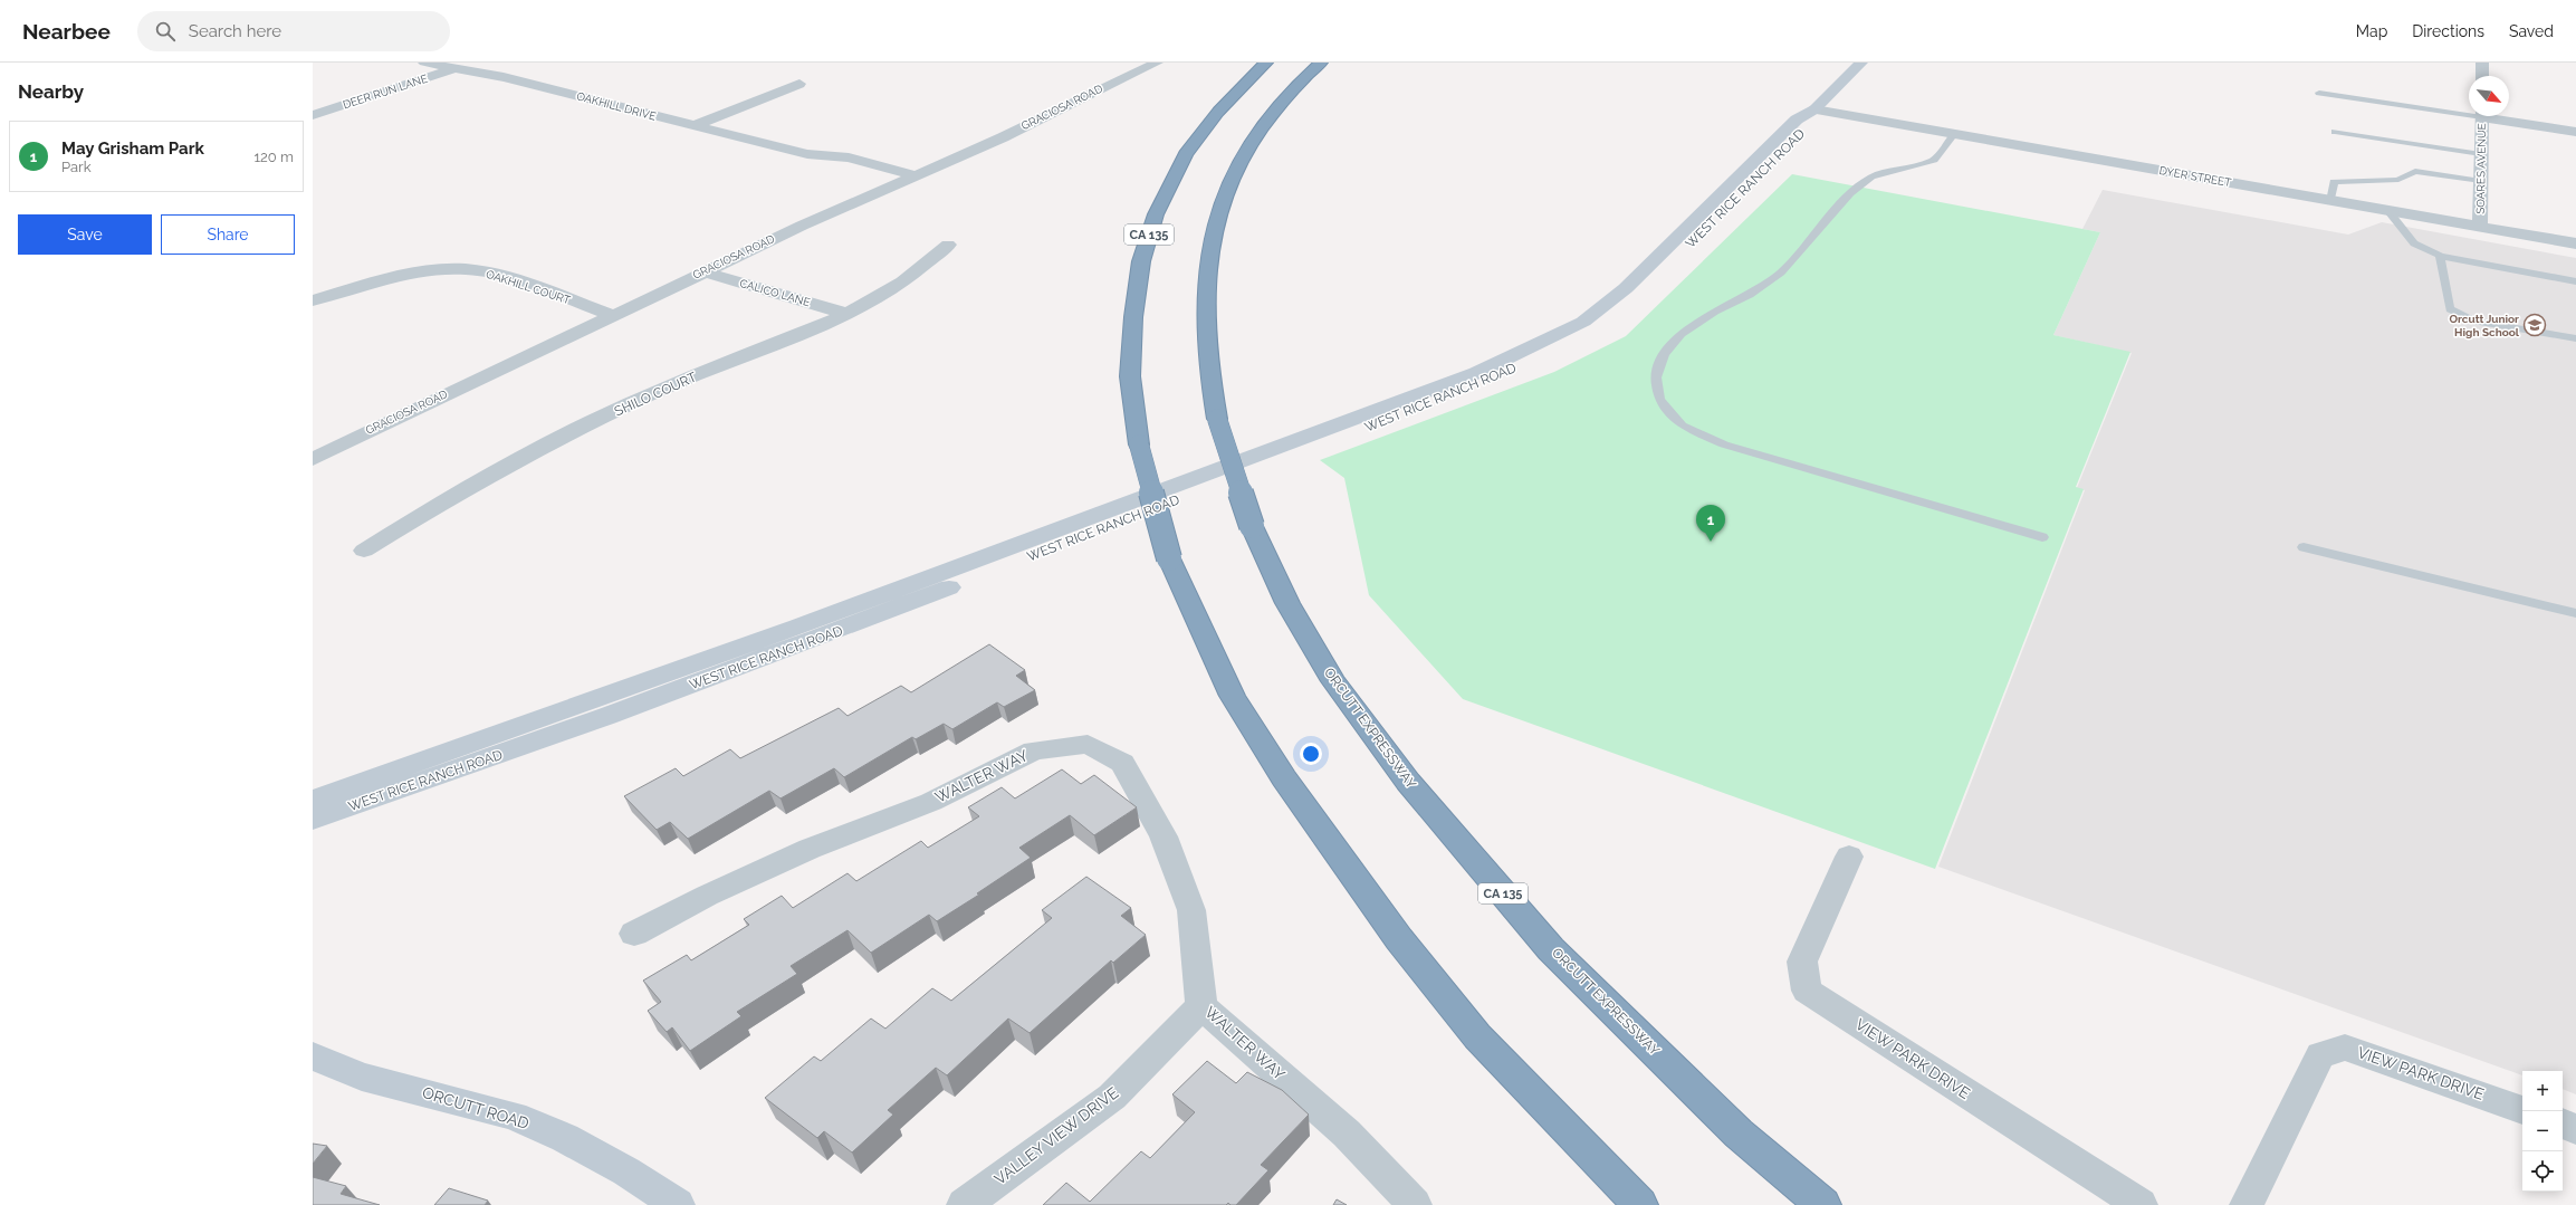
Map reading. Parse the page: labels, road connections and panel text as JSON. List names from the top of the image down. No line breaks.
{"streets":{"highway":["CA 135","ORCUTT EXPRESSWAY"],"main road":["WEST RICE RANCH ROAD","ORCUTT ROAD"],"street":["DEER RUN LANE","OAKHILL DRIVE","GRACIOSA ROAD","SOARES AVENUE","DYER STREET","OAKHILL COURT","CALICO LANE","SHILO COURT","WALTER WAY","VIEW PARK DRIVE","VALLEY VIEW DRIVE"]},"crossings":[["DEER RUN LANE","OAKHILL DRIVE"],["OAKHILL DRIVE","GRACIOSA ROAD"],["GRACIOSA ROAD","OAKHILL COURT"],["GRACIOSA ROAD","CALICO LANE"],["SOARES AVENUE","DYER STREET"],["DYER STREET","WEST RICE RANCH ROAD"],["CALICO LANE","SHILO COURT"],["WALTER WAY","VALLEY VIEW DRIVE"]],"places":{"school or university":["Orcutt Junior High School"]},"north":"bottom right","page":{"header":"Nearbee","search":"Search here","nav":["Map","Directions","Saved"],"heading":"Nearby","list":[{"mark":"1","name":"May Grisham Park","note":"Park","value":"120 m"}],"buttons":["Save","Share"],"pins":"1","map_buttons":["+","−"]}}
